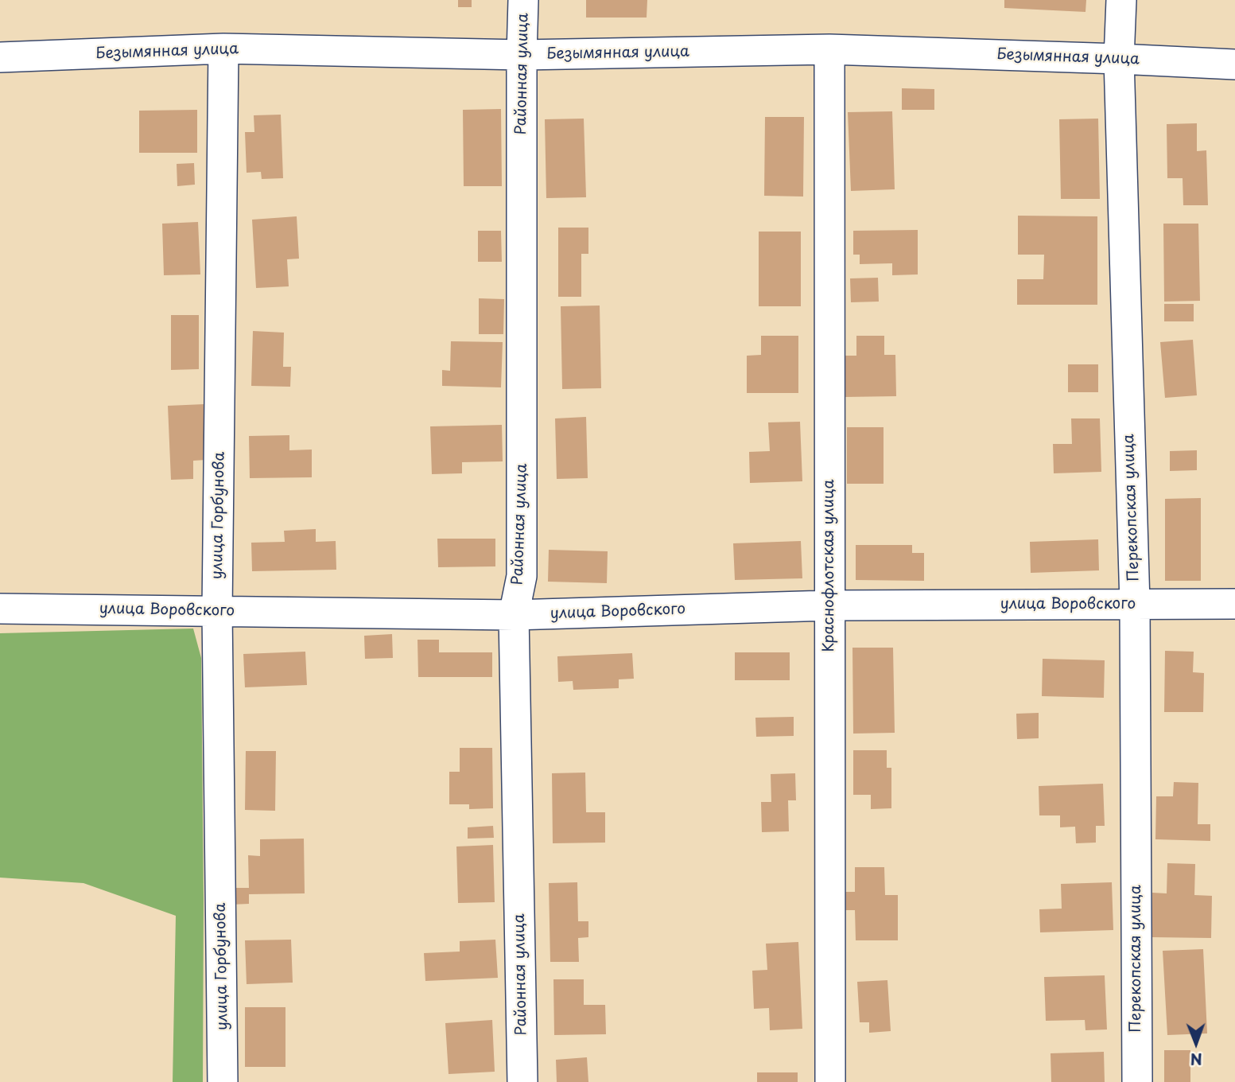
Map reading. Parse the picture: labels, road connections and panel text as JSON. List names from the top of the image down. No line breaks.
{"streets":{"street":["Безымянная улица","Районная улица","Перекопская улица","улица Горбунова","Краснофлотская улица","улица Воровского"]},"crossings":[["Безымянная улица","Районная улица"],["Безымянная улица","Перекопская улица"],["Безымянная улица","улица Горбунова"],["Безымянная улица","Краснофлотская улица"],["Районная улица","улица Воровского"],["Перекопская улица","улица Воровского"],["улица Горбунова","улица Воровского"],["Краснофлотская улица","улица Воровского"]],"north":"bottom"}
